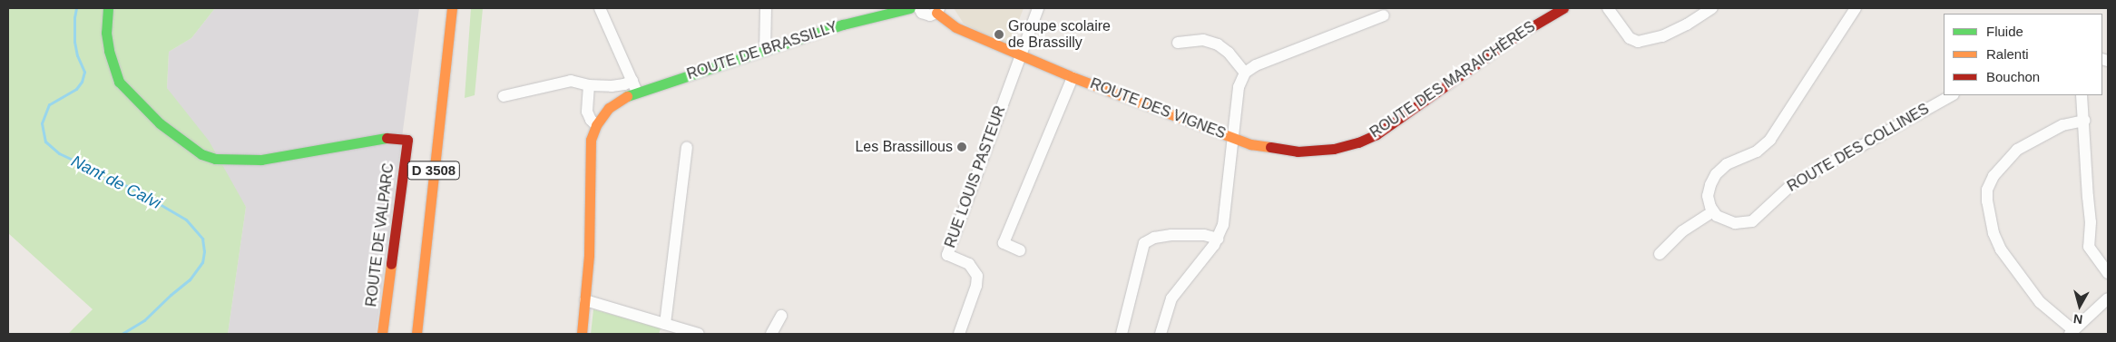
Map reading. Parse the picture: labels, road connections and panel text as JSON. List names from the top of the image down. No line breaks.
{"streets":{"main road":["ROUTE DE BRASSILLY","ROUTE DES MARAICHÈRES","ROUTE DES VIGNES","D 3508","ROUTE DE VALPARC"],"street":["ROUTE DES COLLINES","RUE LOUIS PASTEUR"]},"crossings":[["ROUTE DES MARAICHÈRES","ROUTE DES VIGNES"],["ROUTE DES VIGNES","RUE LOUIS PASTEUR"]],"water":["Nant de Calvi"],"places":["Groupe scolaire de Brassilly","Les Brassillous"],"legend":["Fluide","Ralenti","Bouchon"],"north":"bottom"}
